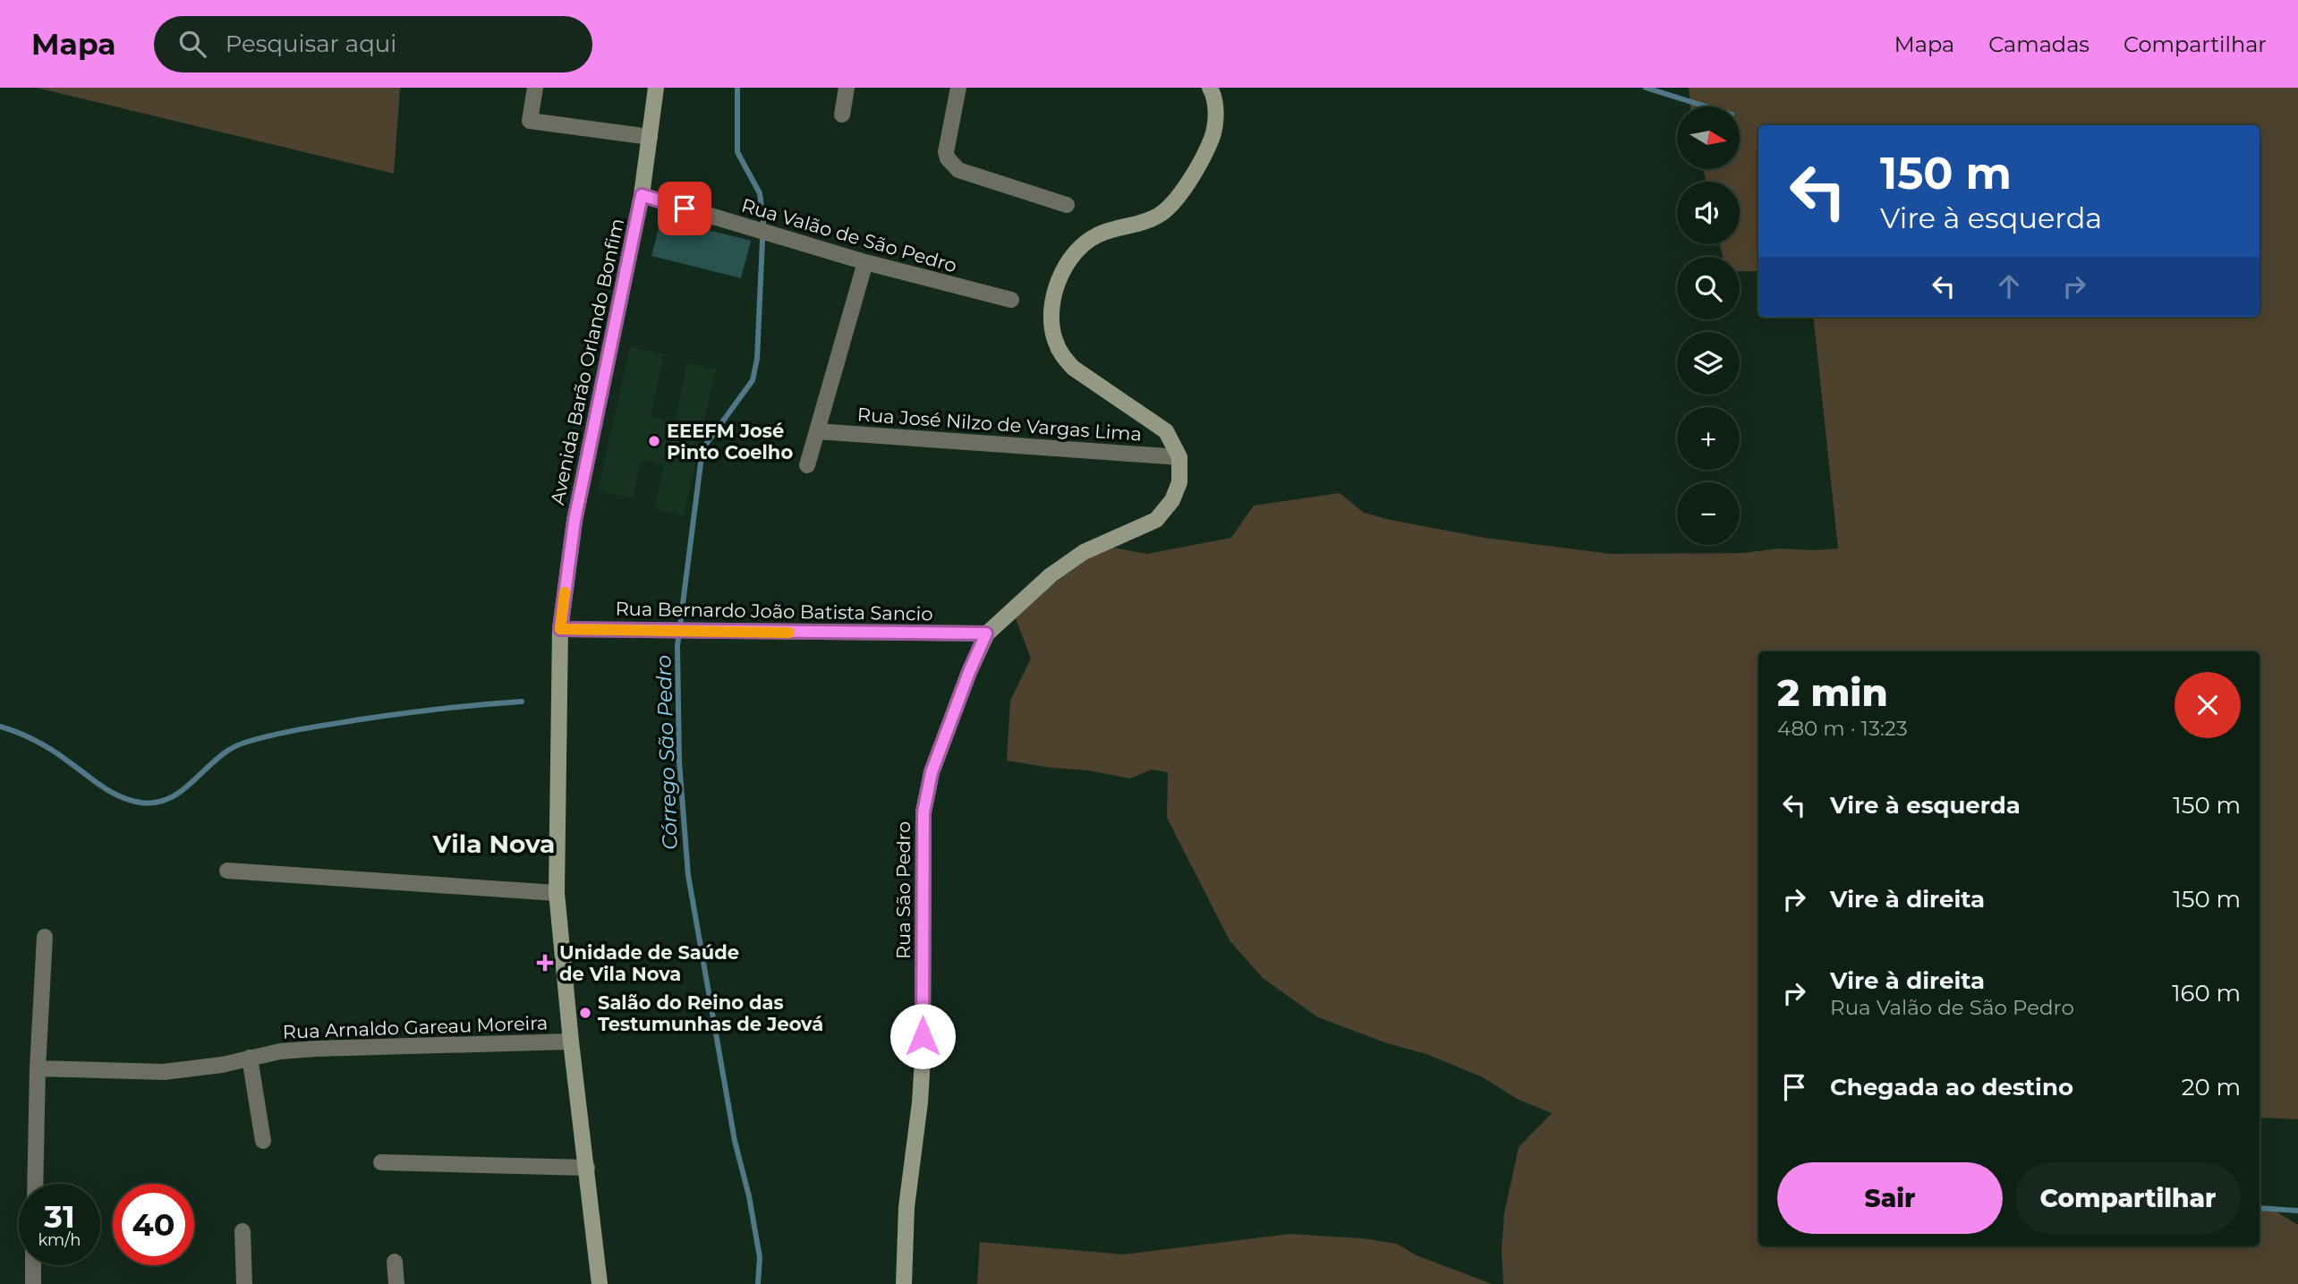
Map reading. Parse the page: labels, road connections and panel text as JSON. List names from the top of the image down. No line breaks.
{"streets":{"street":["Rua Valão de São Pedro","Avenida Barão Orlando Bonfim","Rua José Nilzo de Vargas Lima","Rua Bernardo João Batista Sancio","Rua São Pedro","Rua Arnaldo Gareau Moreira"]},"crossings":[["Rua Valão de São Pedro","Avenida Barão Orlando Bonfim"],["Avenida Barão Orlando Bonfim","Rua Bernardo João Batista Sancio"],["Avenida Barão Orlando Bonfim","Rua Arnaldo Gareau Moreira"],["Rua José Nilzo de Vargas Lima","Rua São Pedro"],["Rua Bernardo João Batista Sancio","Rua São Pedro"]],"districts":["Vila Nova"],"water":["Córrego São Pedro"],"places":{"other":["EEEFM José Pinto Coelho","Salão do Reino das Testumunhas de Jeová"],"health":["Unidade de Saúde de Vila Nova"]},"north":"right","page":{"header":"Mapa","search":"Pesquisar aqui","nav":["Mapa","Camadas","Compartilhar"],"map_buttons":["+","−"],"turn":["150 m","Vire à esquerda"],"heading":["2 min","480 m · 13:23"],"list":[{"name":"Vire à esquerda","value":"150 m"},{"name":"Vire à direita","value":"150 m"},{"name":"Vire à direita","note":"Rua Valão de São Pedro","value":"160 m"},{"name":"Chegada ao destino","value":"20 m"}],"buttons":["Sair","Compartilhar"],"speed":"31 km/h","limit":"40"}}
